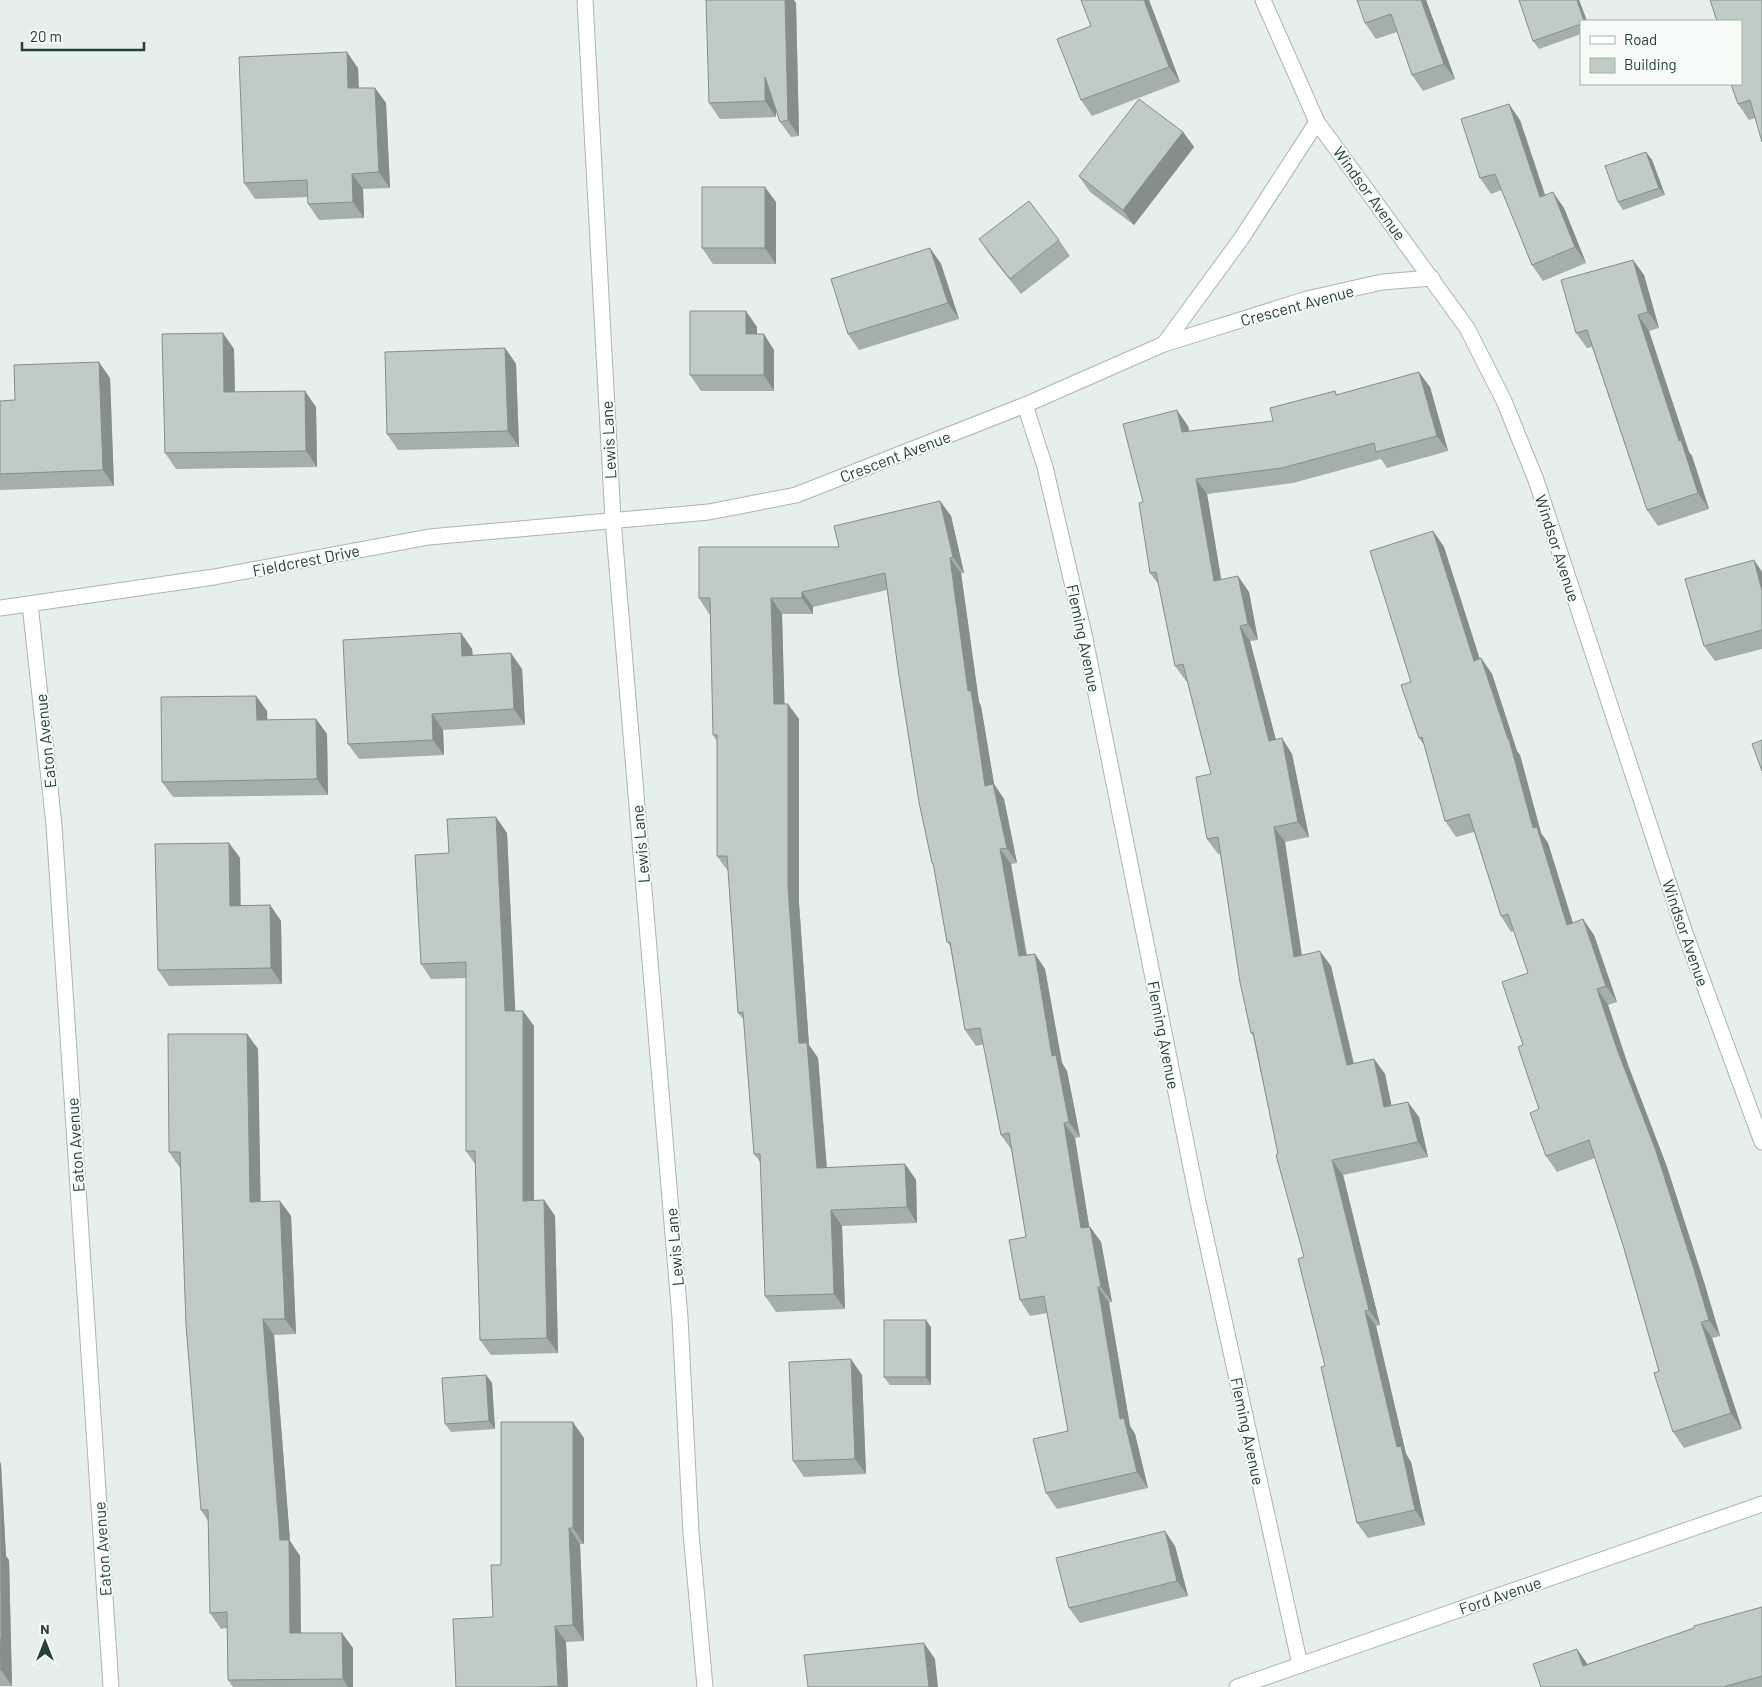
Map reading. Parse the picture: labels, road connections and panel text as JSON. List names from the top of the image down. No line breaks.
{"streets":{"street":["Windsor Avenue","Crescent Avenue","Lewis Lane","Fieldcrest Drive","Fleming Avenue","Eaton Avenue","Ford Avenue"]},"crossings":[["Windsor Avenue","Crescent Avenue"],["Crescent Avenue","Lewis Lane"],["Crescent Avenue","Fieldcrest Drive"],["Crescent Avenue","Fleming Avenue"],["Lewis Lane","Fieldcrest Drive"],["Fieldcrest Drive","Eaton Avenue"],["Fleming Avenue","Ford Avenue"]],"legend":["Road","Building"],"scale_bar":"20 m","north":"top"}
